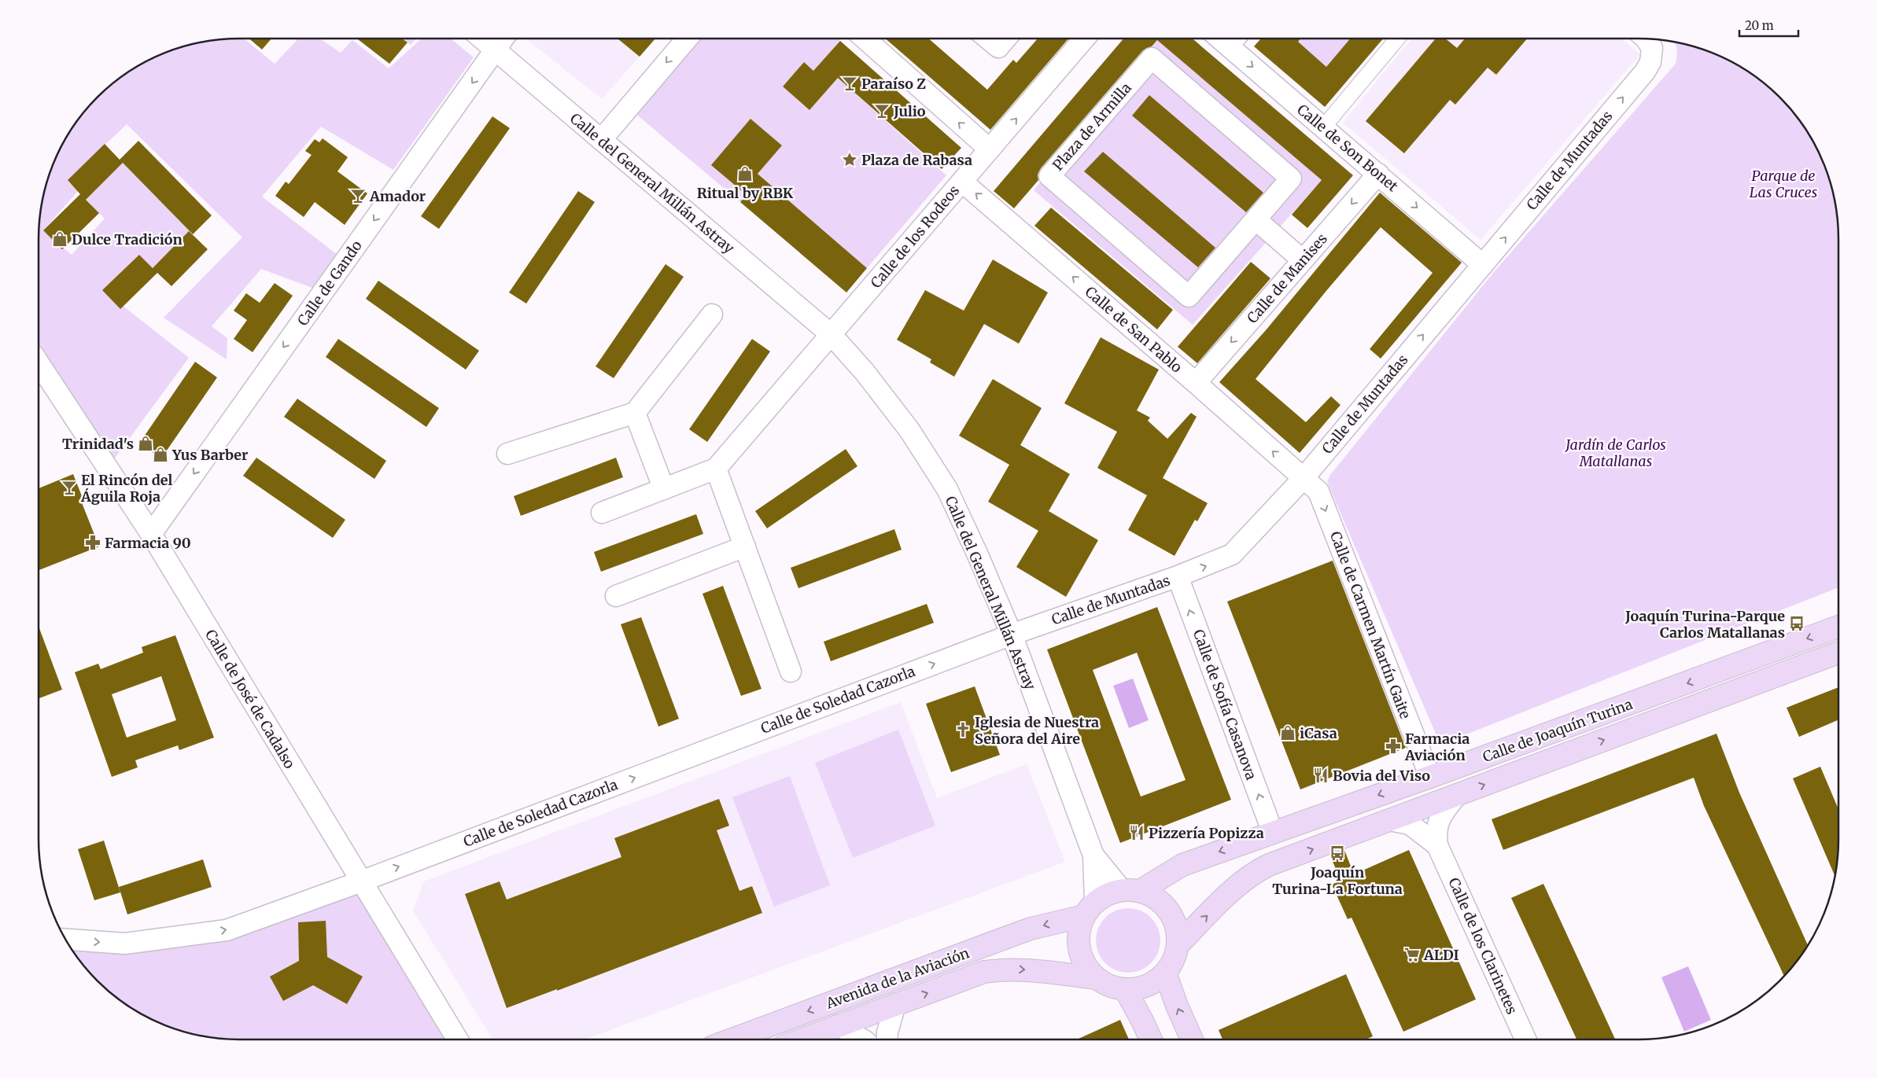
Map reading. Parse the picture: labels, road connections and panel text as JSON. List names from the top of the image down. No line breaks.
{"streets":{"main road":["Calle de Joaquín Turina","Avenida de la Aviación"],"street":["Plaza de Armilla","Calle de Son Bonet","Calle de Muntadas","Calle del General Millán Astray","Calle de los Rodeos","Calle de Manises","Calle de Gando","Calle de San Pablo","Calle de Carmen Martín Gaite","Calle de José de Cadalso","Calle de Soledad Cazorla","Calle de Sofía Casanova","Calle de los Clarinetes"]},"crossings":[["Calle de Son Bonet","Calle de Muntadas"],["Calle de Son Bonet","Calle de Manises"],["Calle de Muntadas","Calle del General Millán Astray"],["Calle de Muntadas","Calle de San Pablo"],["Calle de Muntadas","Calle de Carmen Martín Gaite"],["Calle de Muntadas","Calle de Soledad Cazorla"],["Calle de Muntadas","Calle de Sofía Casanova"],["Calle del General Millán Astray","Calle de los Rodeos"],["Calle del General Millán Astray","Calle de Gando"],["Calle del General Millán Astray","Calle de Soledad Cazorla"],["Calle del General Millán Astray","Calle de Joaquín Turina"],["Calle del General Millán Astray","Avenida de la Aviación"],["Calle de los Rodeos","Calle de San Pablo"],["Calle de Manises","Calle de San Pablo"],["Calle de Gando","Calle de José de Cadalso"],["Calle de San Pablo","Calle de Carmen Martín Gaite"],["Calle de Carmen Martín Gaite","Calle de Joaquín Turina"],["Calle de José de Cadalso","Calle de Soledad Cazorla"],["Calle de Sofía Casanova","Calle de Joaquín Turina"],["Calle de Joaquín Turina","Calle de los Clarinetes"],["Calle de Joaquín Turina","Avenida de la Aviación"]],"one_way":["Calle de Son Bonet","Calle de Muntadas","Calle de los Rodeos","Calle de Manises","Calle de Gando","Calle de San Pablo","Calle de Carmen Martín Gaite","Calle de Soledad Cazorla","Calle de Sofía Casanova"],"parks":["Parque de Las Cruces","Jardín de Carlos Matallanas"],"places":{"bar":["Paraíso Z","Julio","Amador","El Rincón del Águila Roja"],"place":["Plaza de Rabasa"],"shop":["Ritual by RBK","Dulce Tradición","Trinidad's","Yus Barber","iCasa"],"pharmacy":["Farmacia 90","Farmacia Aviación"],"bus stop":["Joaquín Turina-Parque Carlos Matallanas","Joaquín Turina-La Fortuna"],"church":["Iglesia de Nuestra Señora del Aire"],"restaurant":["Bovia del Viso","Pizzería Popizza"],"supermarket":["ALDI"]},"scale_bar":"20 m"}
